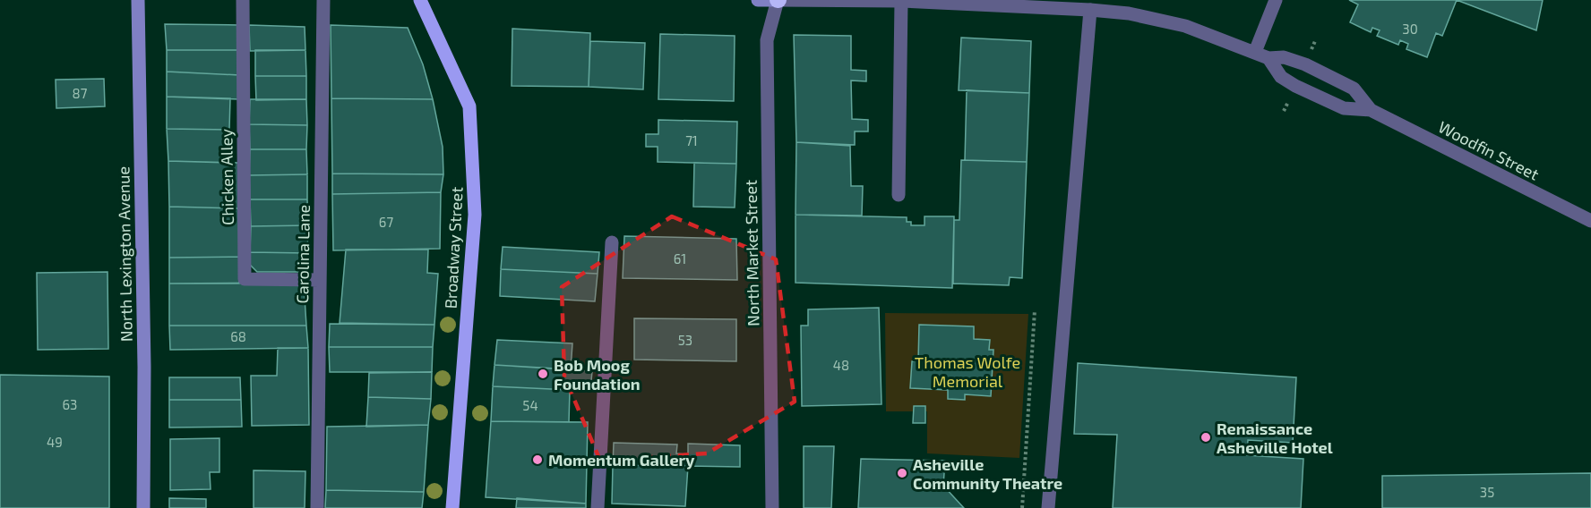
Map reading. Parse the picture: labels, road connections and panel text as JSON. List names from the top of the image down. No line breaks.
{"streets":{"main road":["Woodfin Street","Broadway Street","North Lexington Avenue"],"street":["Chicken Alley","North Market Street","Carolina Lane"]},"crossings":[["Woodfin Street","North Market Street"],["Chicken Alley","Carolina Lane"]],"parks":["Thomas Wolfe Memorial"],"places":["Bob Moog Foundation","Renaissance Asheville Hotel","Momentum Gallery","Asheville Community Theatre"],"house_numbers":["30","87","71","67","61","68","53","48","63","54","49","35"]}
